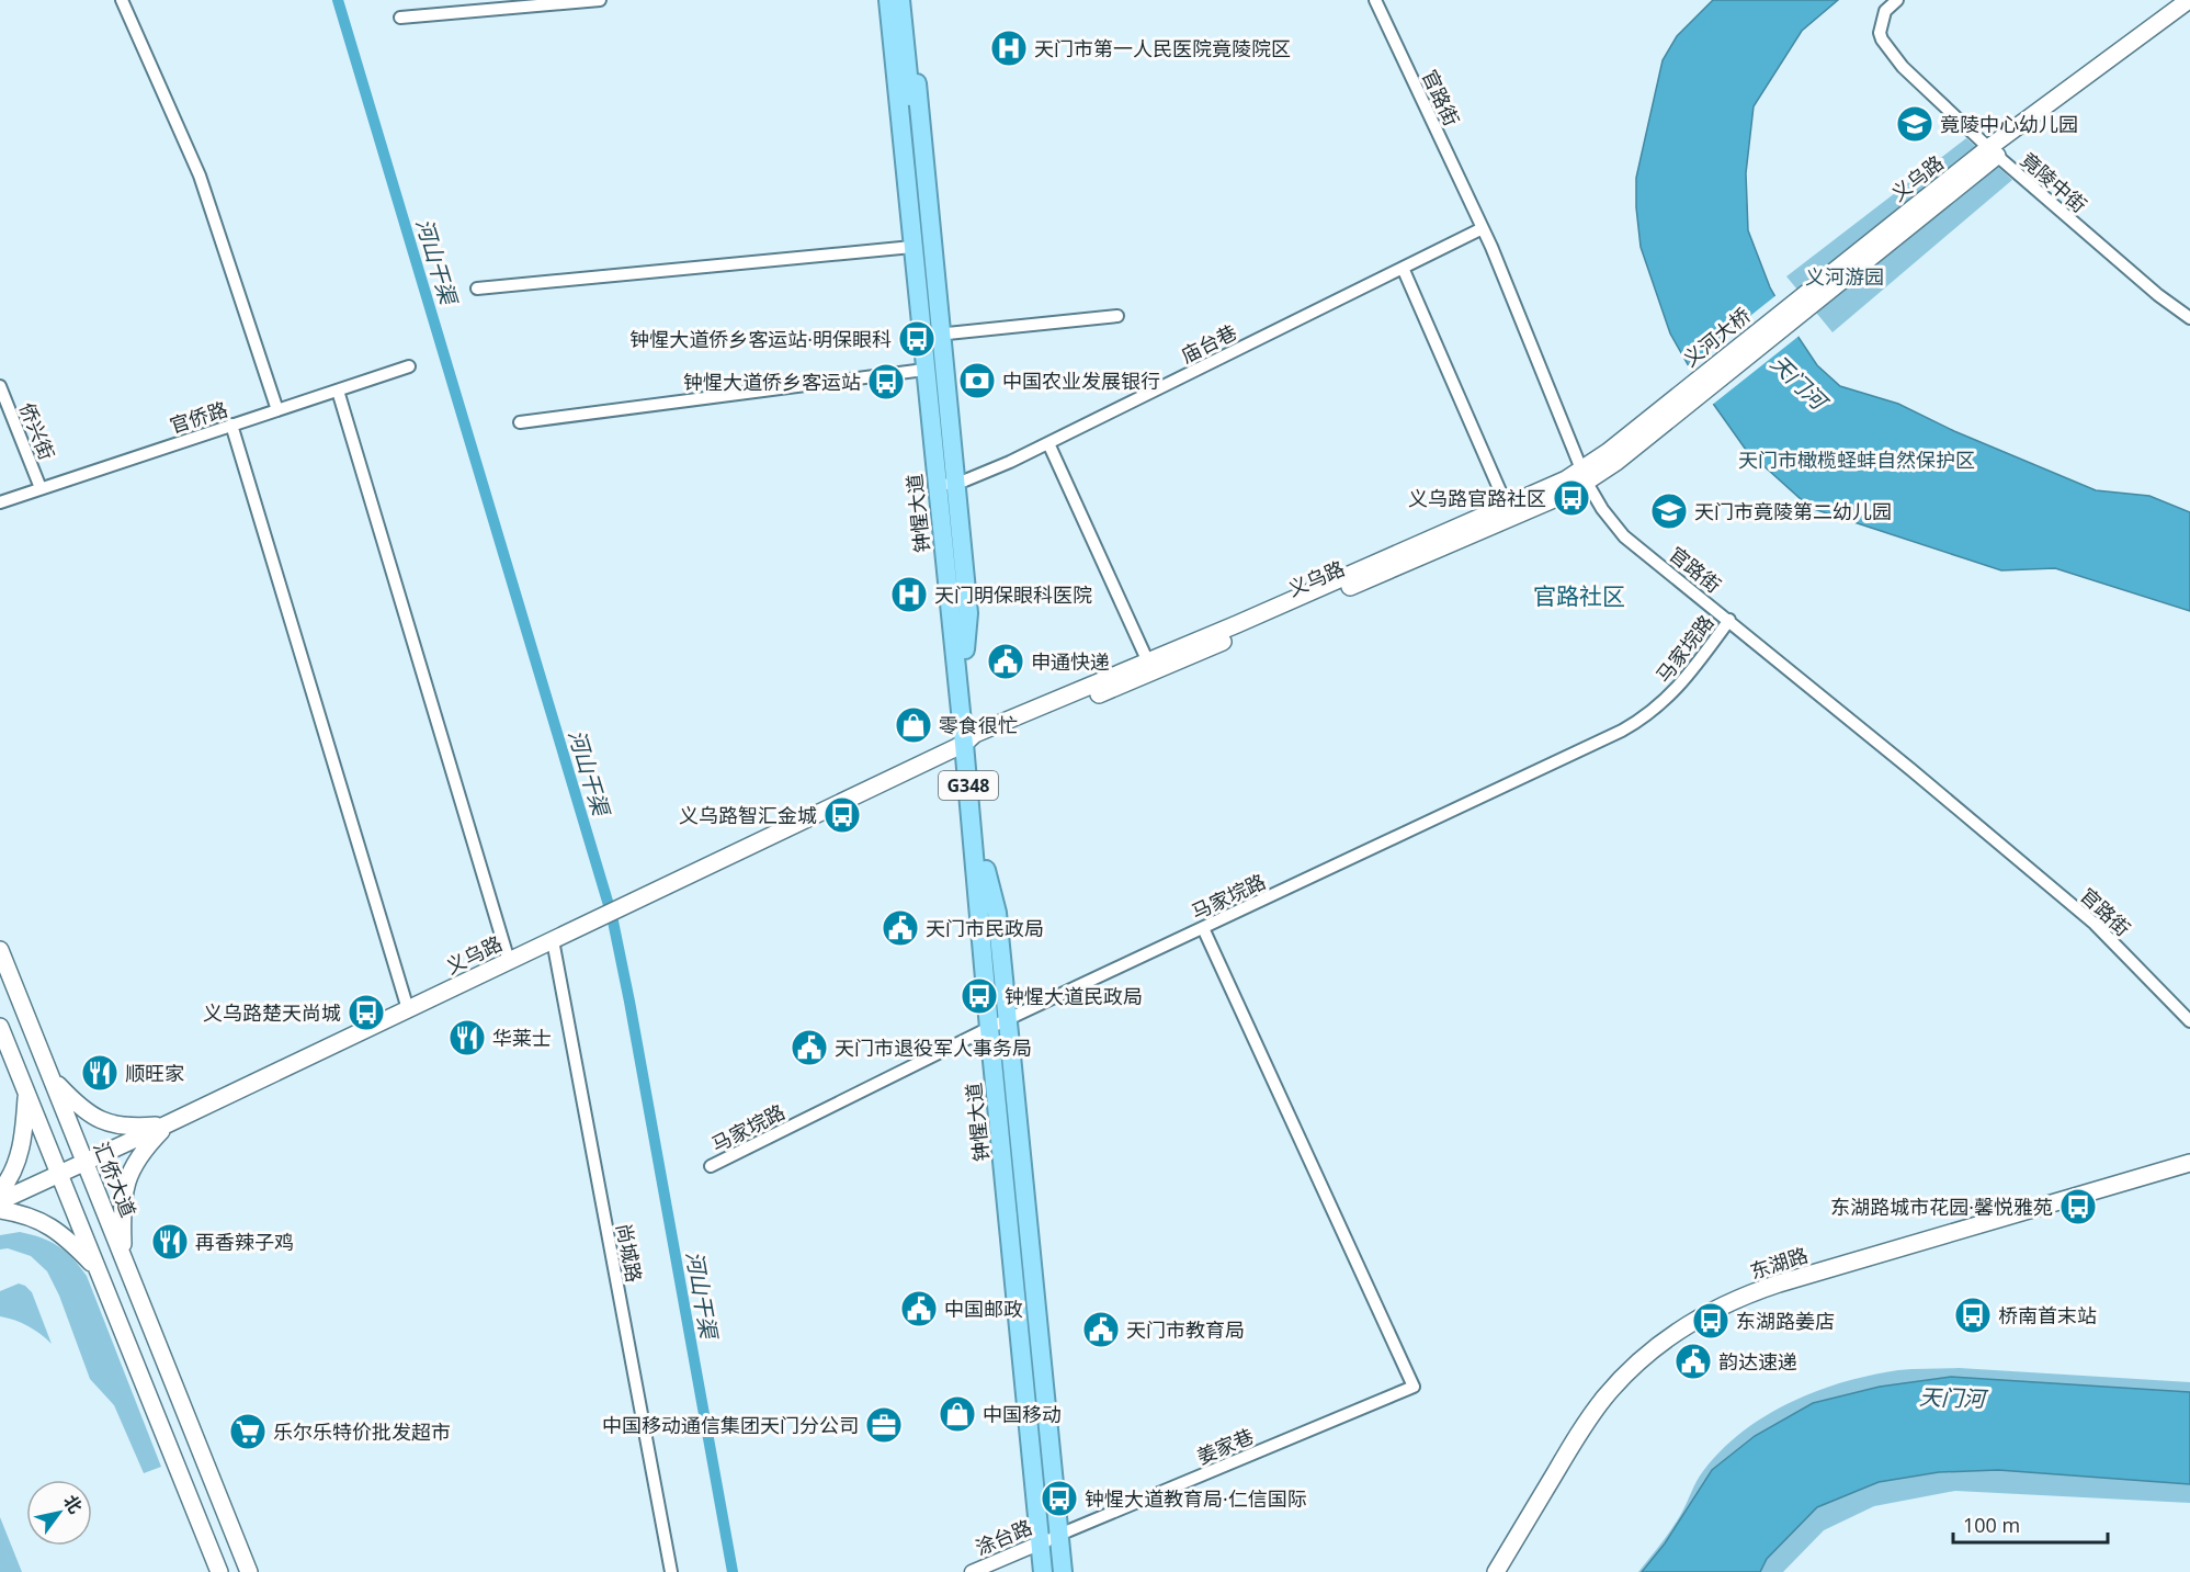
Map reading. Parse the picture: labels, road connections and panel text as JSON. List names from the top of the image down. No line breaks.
{"streets":{"highway":["钟惺大道","G348"],"main road":["义乌路","义河大桥","汇侨大道","东湖路"],"street":["官路街","竟陵中街","庙台巷","官侨路","侨兴街","马家垸路","尚城路","姜家巷","涂台路"]},"crossings":[["官路街","义乌路"],["官路街","庙台巷"],["官路街","马家垸路"],["义乌路","竟陵中街"],["义乌路","义河大桥"],["义乌路","钟惺大道"],["义乌路","汇侨大道"],["义乌路","尚城路"],["庙台巷","钟惺大道"],["官侨路","侨兴街"],["钟惺大道","马家垸路"],["钟惺大道","姜家巷"],["钟惺大道","涂台路"],["马家垸路","姜家巷"],["姜家巷","涂台路"]],"districts":["官路社区"],"water":["河山干渠","天门河"],"parks":["义河游园","天门市橄榄蛏蚌自然保护区"],"places":{"hospital":["天门市第一人民医院竟陵院区","天门明保眼科医院"],"school or university":["竟陵中心幼儿园","天门市竟陵第二幼儿园"],"bus stop":["钟惺大道侨乡客运站·明保眼科","钟惺大道侨乡客运站","义乌路官路社区","义乌路智汇金城","钟惺大道民政局","义乌路楚天尚城","东湖路城市花园·馨悦雅苑","桥南首末站","东湖路姜店","钟惺大道教育局·仁信国际"],"bank":["中国农业发展银行"],"public building":["申通快递","天门市民政局","天门市退役军人事务局","中国邮政","天门市教育局","韵达速递"],"shop":["零食很忙","中国移动"],"restaurant":["华莱士","顺旺家","再香辣子鸡"],"office":["中国移动通信集团天门分公司"],"supermarket":["乐尔乐特价批发超市"]},"scale_bar":"100 m","north":"top right"}
